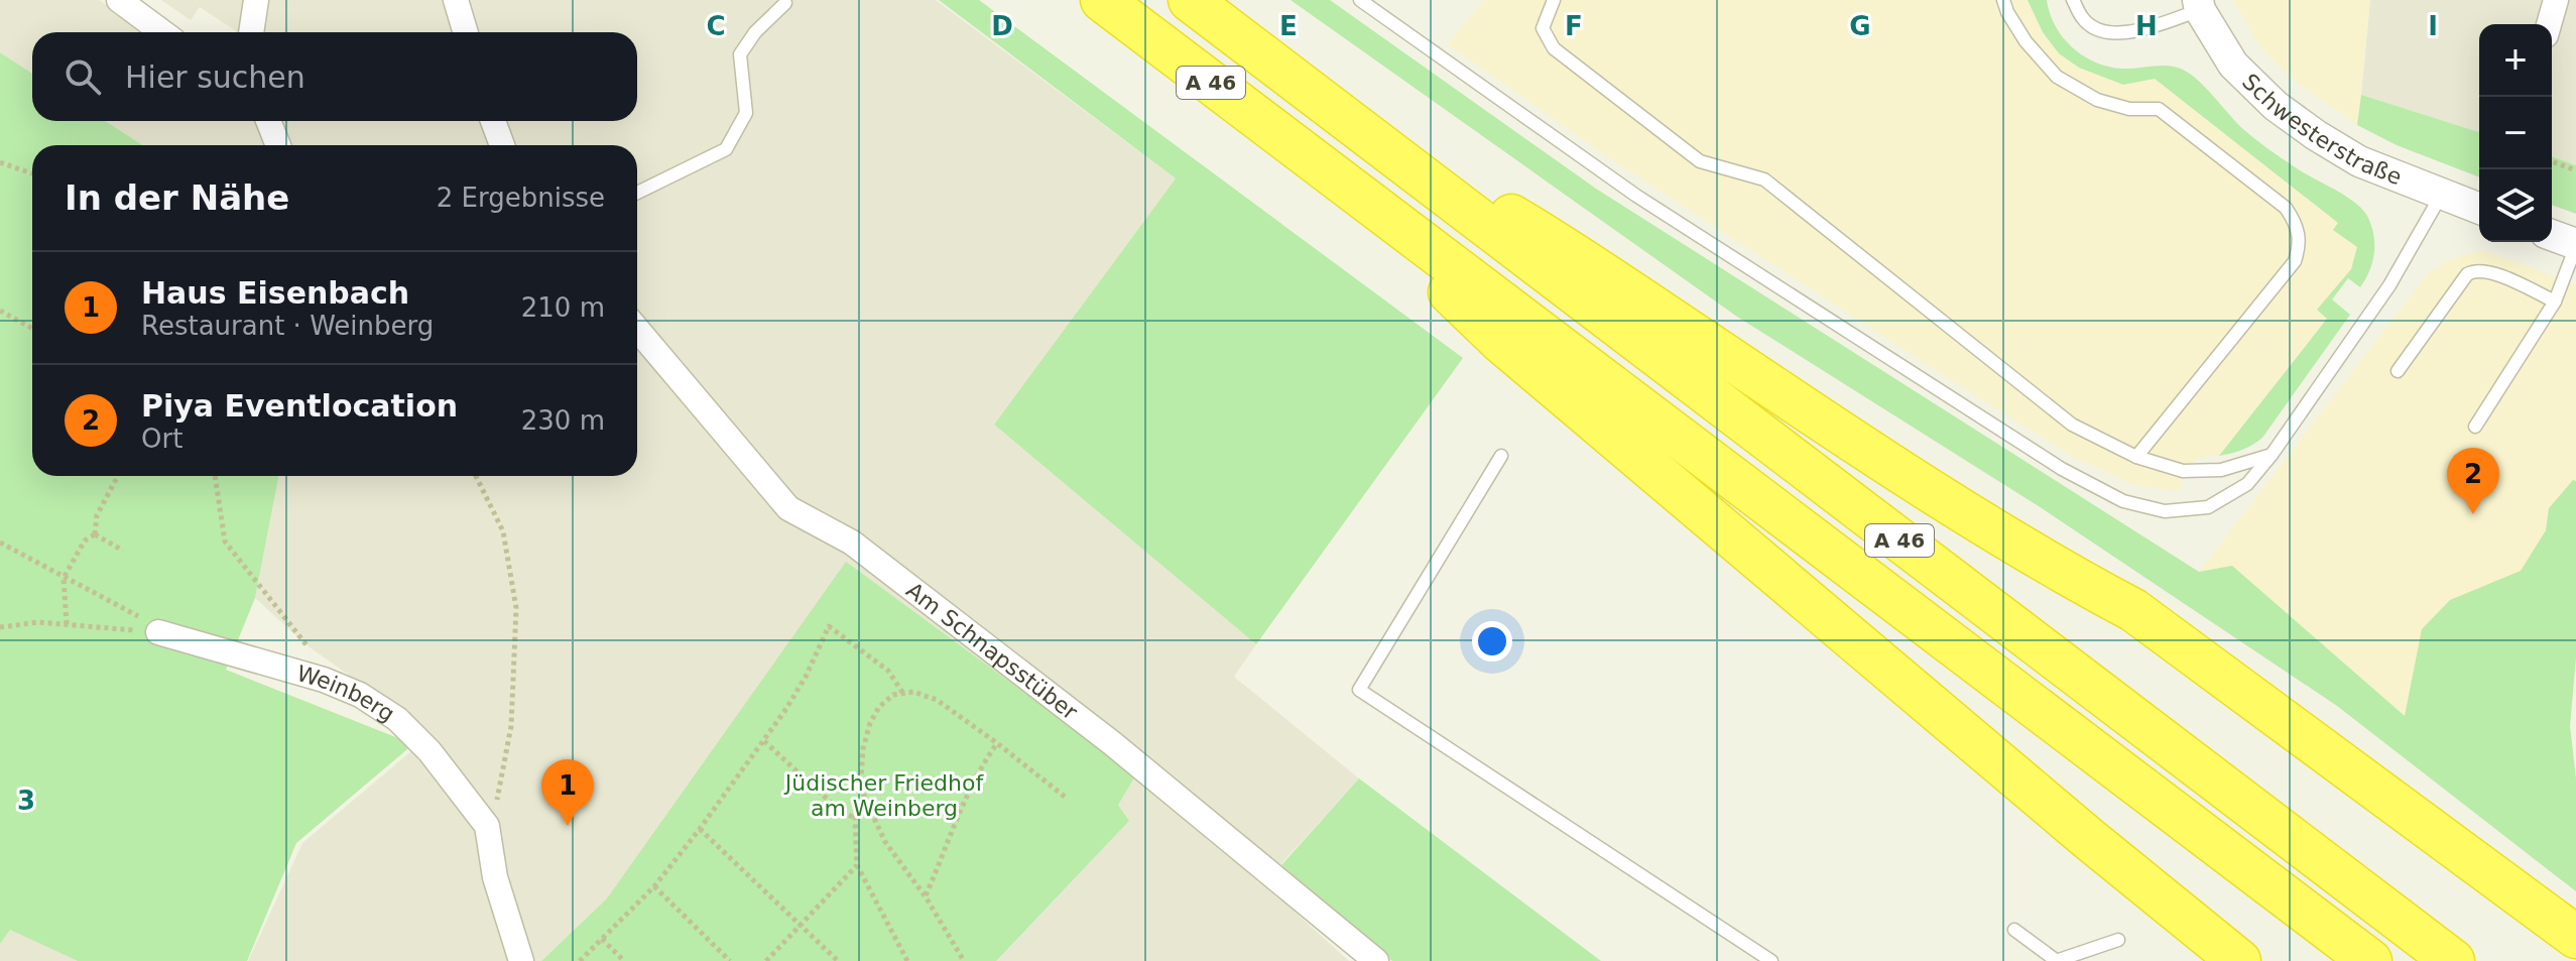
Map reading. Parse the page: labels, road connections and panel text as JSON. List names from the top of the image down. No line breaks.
{"streets":{"highway":["A 46"],"street":["Schwesterstraße","Am Schnapsstüber","Weinberg"]},"parks":["Jüdischer Friedhof am Weinberg"],"page":{"map_buttons":["+","−"],"search":"Hier suchen","heading":["In der Nähe","2 Ergebnisse"],"list":[{"mark":"1","name":"Haus Eisenbach","note":"Restaurant · Weinberg","value":"210 m"},{"mark":"2","name":"Piya Eventlocation","note":"Ort","value":"230 m"}],"pins":["2","1"]},"grid":{"columns":["C","D","E","F","G","H","I"],"rows":["3"]}}
